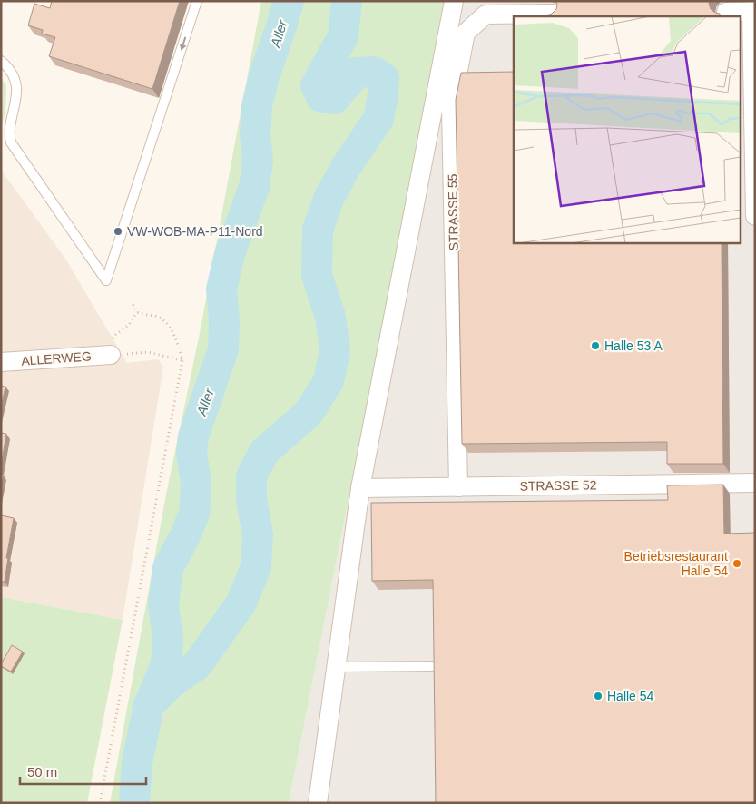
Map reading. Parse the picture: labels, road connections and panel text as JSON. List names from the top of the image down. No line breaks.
{"streets":{"street":["STRASSE 55","ALLERWEG","STRASSE 52"]},"crossings":[["STRASSE 55","STRASSE 52"]],"water":["Aller"],"places":["VW-WOB-MA-P11-Nord","Halle 53 A","Betriebsrestaurant Halle 54","Halle 54"],"scale_bar":"50 m"}
